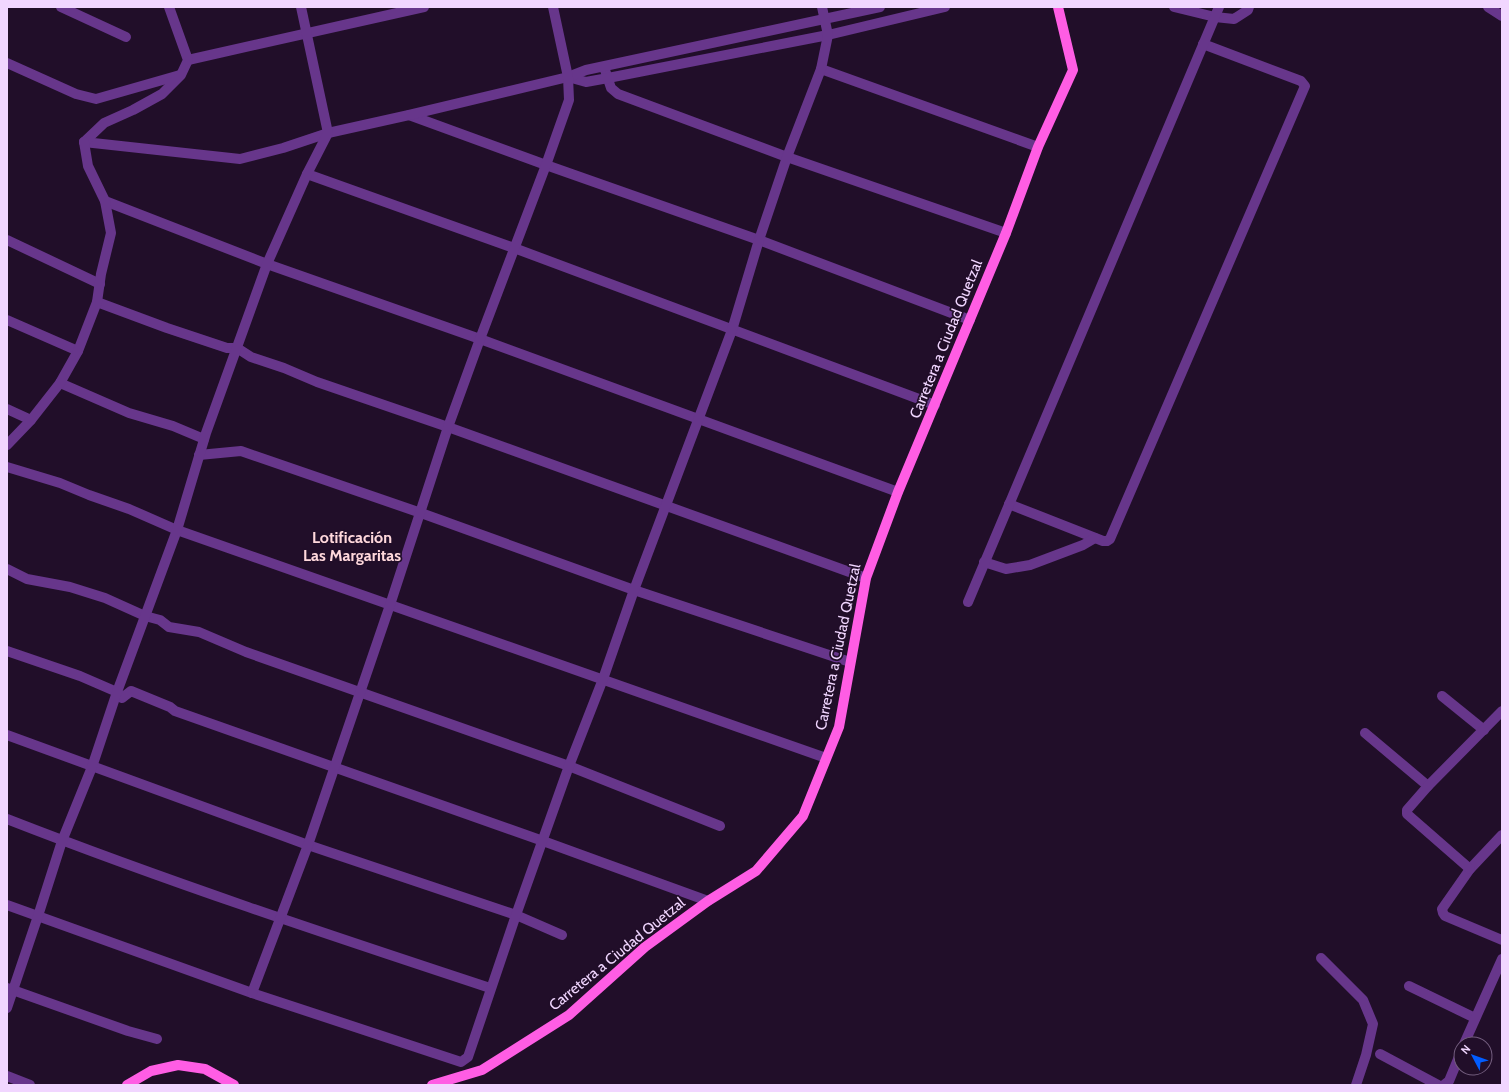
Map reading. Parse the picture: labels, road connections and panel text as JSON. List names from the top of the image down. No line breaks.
{"streets":{"main road":["Carretera a Ciudad Quetzal"]},"districts":["Lotificación Las Margaritas"],"north":"top left"}
